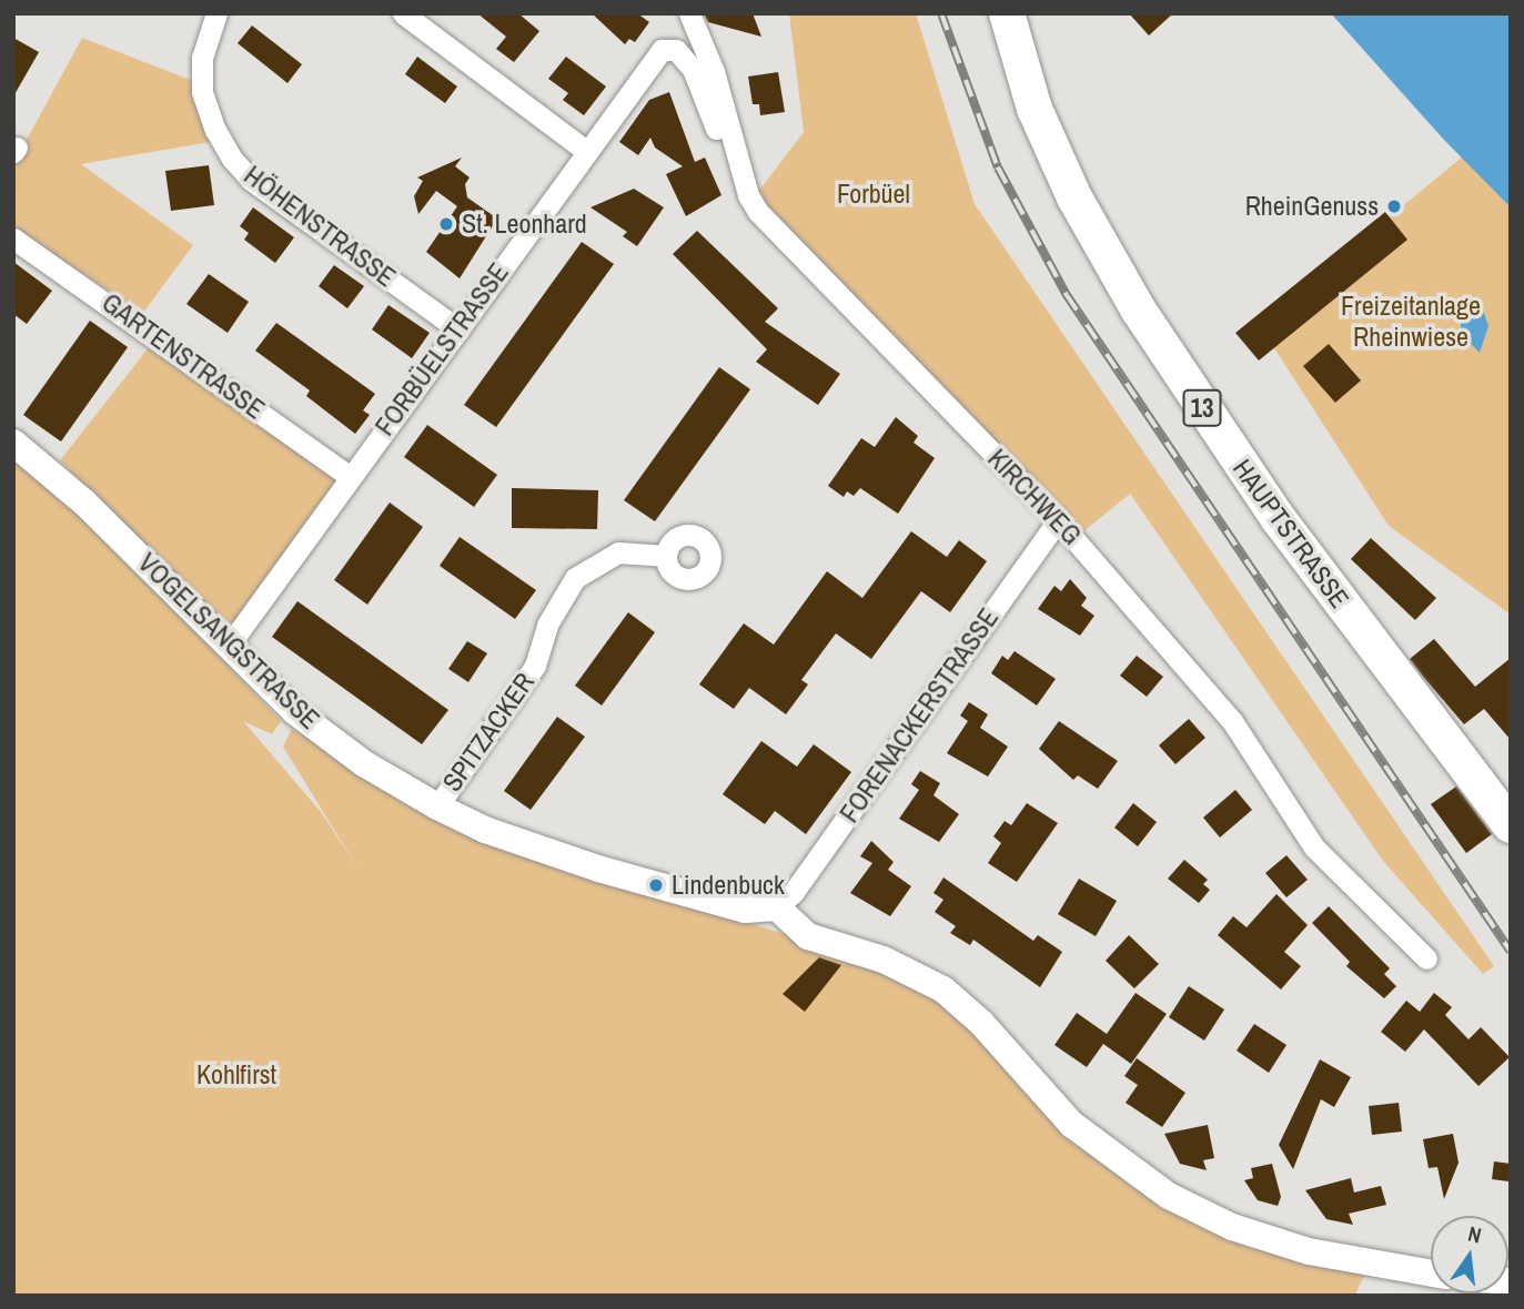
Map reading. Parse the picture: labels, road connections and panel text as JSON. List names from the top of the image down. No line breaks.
{"streets":{"main road":["13","HAUPTSTRASSE"],"street":["HÖHENSTRASSE","FORBÜELSTRASSE","GARTENSTRASSE","KIRCHWEG","VOGELSANGSTRASSE","FORENACKERSTRASSE","SPITZACKER"]},"crossings":[["HÖHENSTRASSE","FORBÜELSTRASSE"],["FORBÜELSTRASSE","GARTENSTRASSE"],["FORBÜELSTRASSE","KIRCHWEG"],["FORBÜELSTRASSE","VOGELSANGSTRASSE"],["KIRCHWEG","FORENACKERSTRASSE"],["VOGELSANGSTRASSE","FORENACKERSTRASSE"],["VOGELSANGSTRASSE","SPITZACKER"]],"parks":["Forbüel","Freizeitanlage Rheinwiese","Kohlfirst"],"places":["RheinGenuss","St. Leonhard","Lindenbuck"],"north":"top"}
